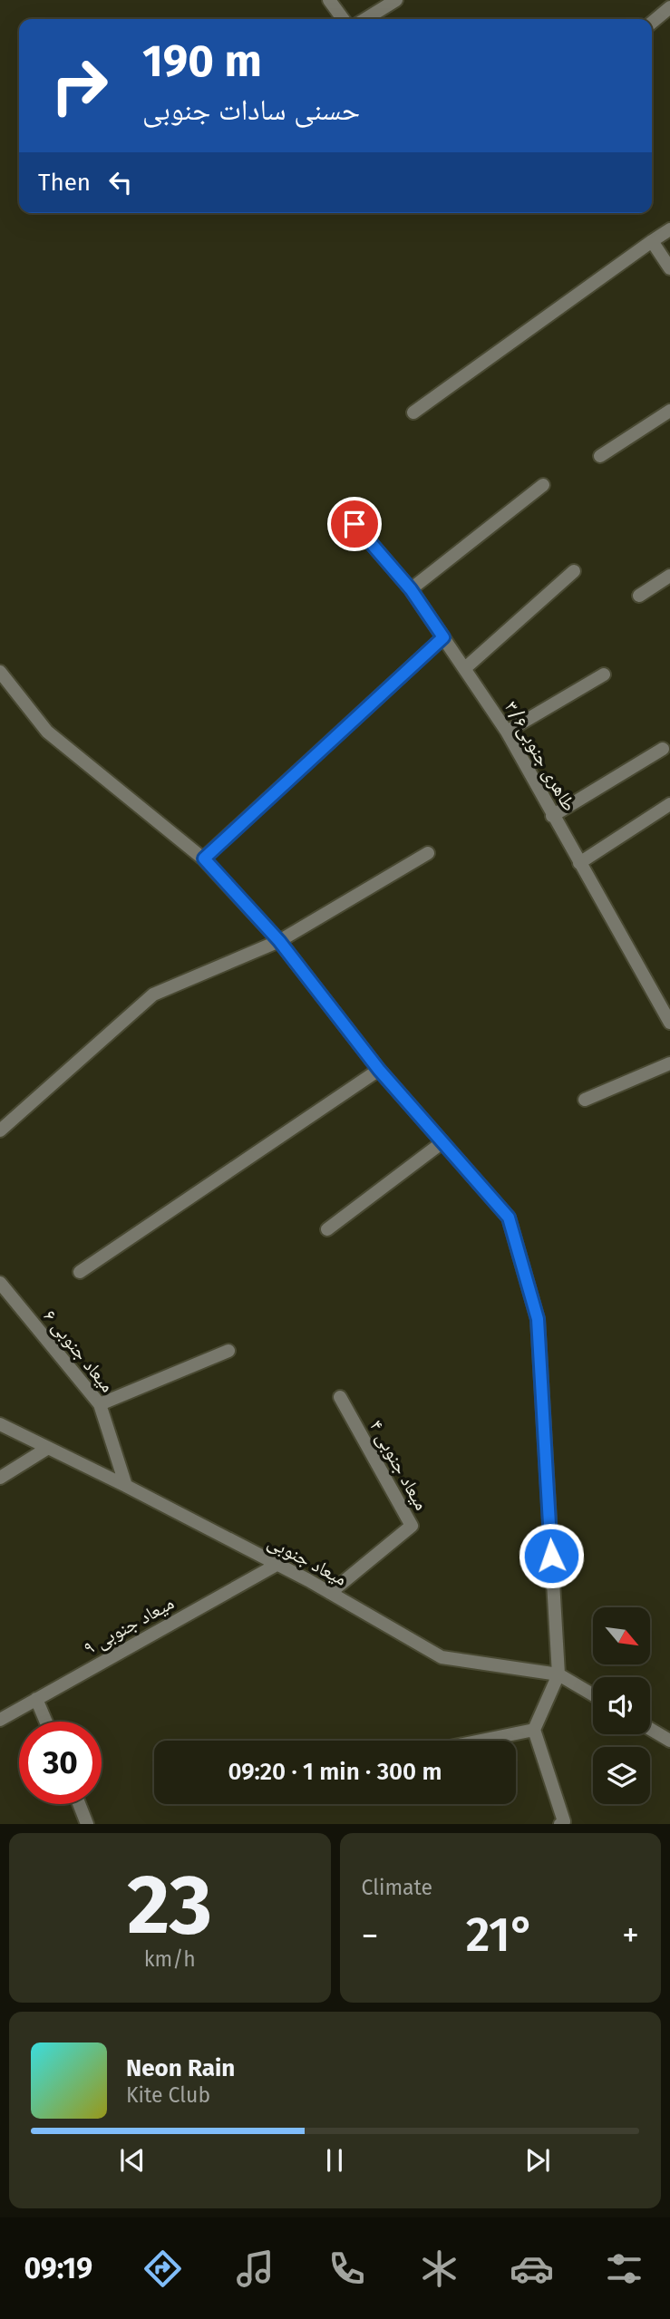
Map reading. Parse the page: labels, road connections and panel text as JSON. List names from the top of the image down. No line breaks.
{"streets":{"street":["طاهری جنوبی۳/۶","میعاد جنوبی ۶","میعاد جنوبی ۴","میعاد جنوبی","میعاد جنوبی ۹"]},"crossings":[["میعاد جنوبی ۶","میعاد جنوبی"],["میعاد جنوبی ۴","میعاد جنوبی"],["میعاد جنوبی","میعاد جنوبی ۹"]],"north":"bottom right","page":{"turn":["190 m","حسنی سادات جنوبی"],"then":"Then","limit":"30","trip":"09:20 · 1 min · 300 m","tile":[["23","km/h"],"Climate"],"heat":["−","21°","+"],"song":["Neon Rain","Kite Club"],"tabs":"09:19"}}
